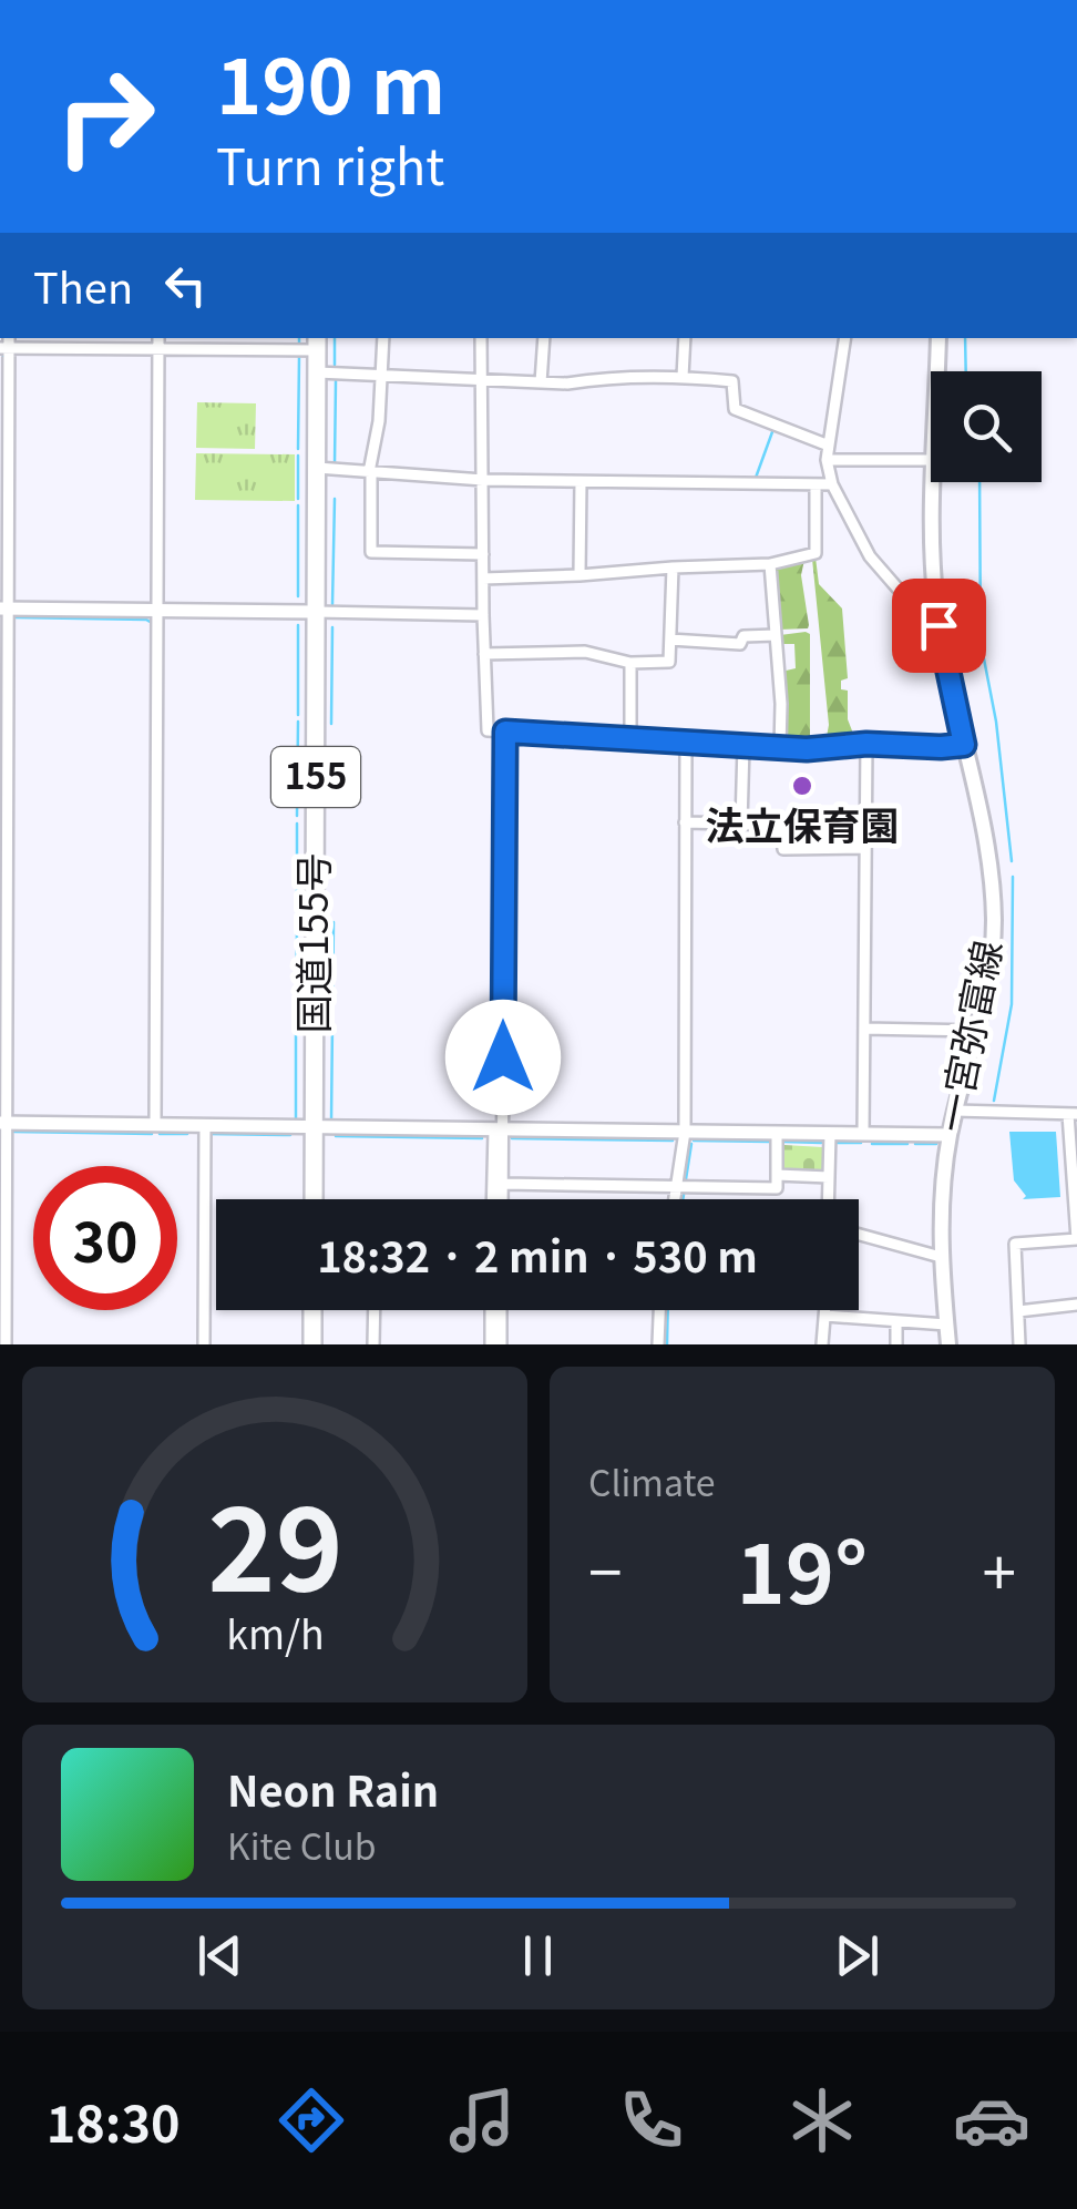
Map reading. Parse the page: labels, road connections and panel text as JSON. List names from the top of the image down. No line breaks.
{"streets":{"highway":["155","国道155号"],"main road":["一宮弥富線"]},"places":["法立保育園"],"page":{"turn":["190 m","Turn right"],"then":"Then","limit":"30","trip":"18:32 · 2 min · 530 m","tile":"Climate","heat":["−","19°","+"],"song":["Neon Rain","Kite Club"],"tabs":"18:30","gauge":["29","km/h"]}}
